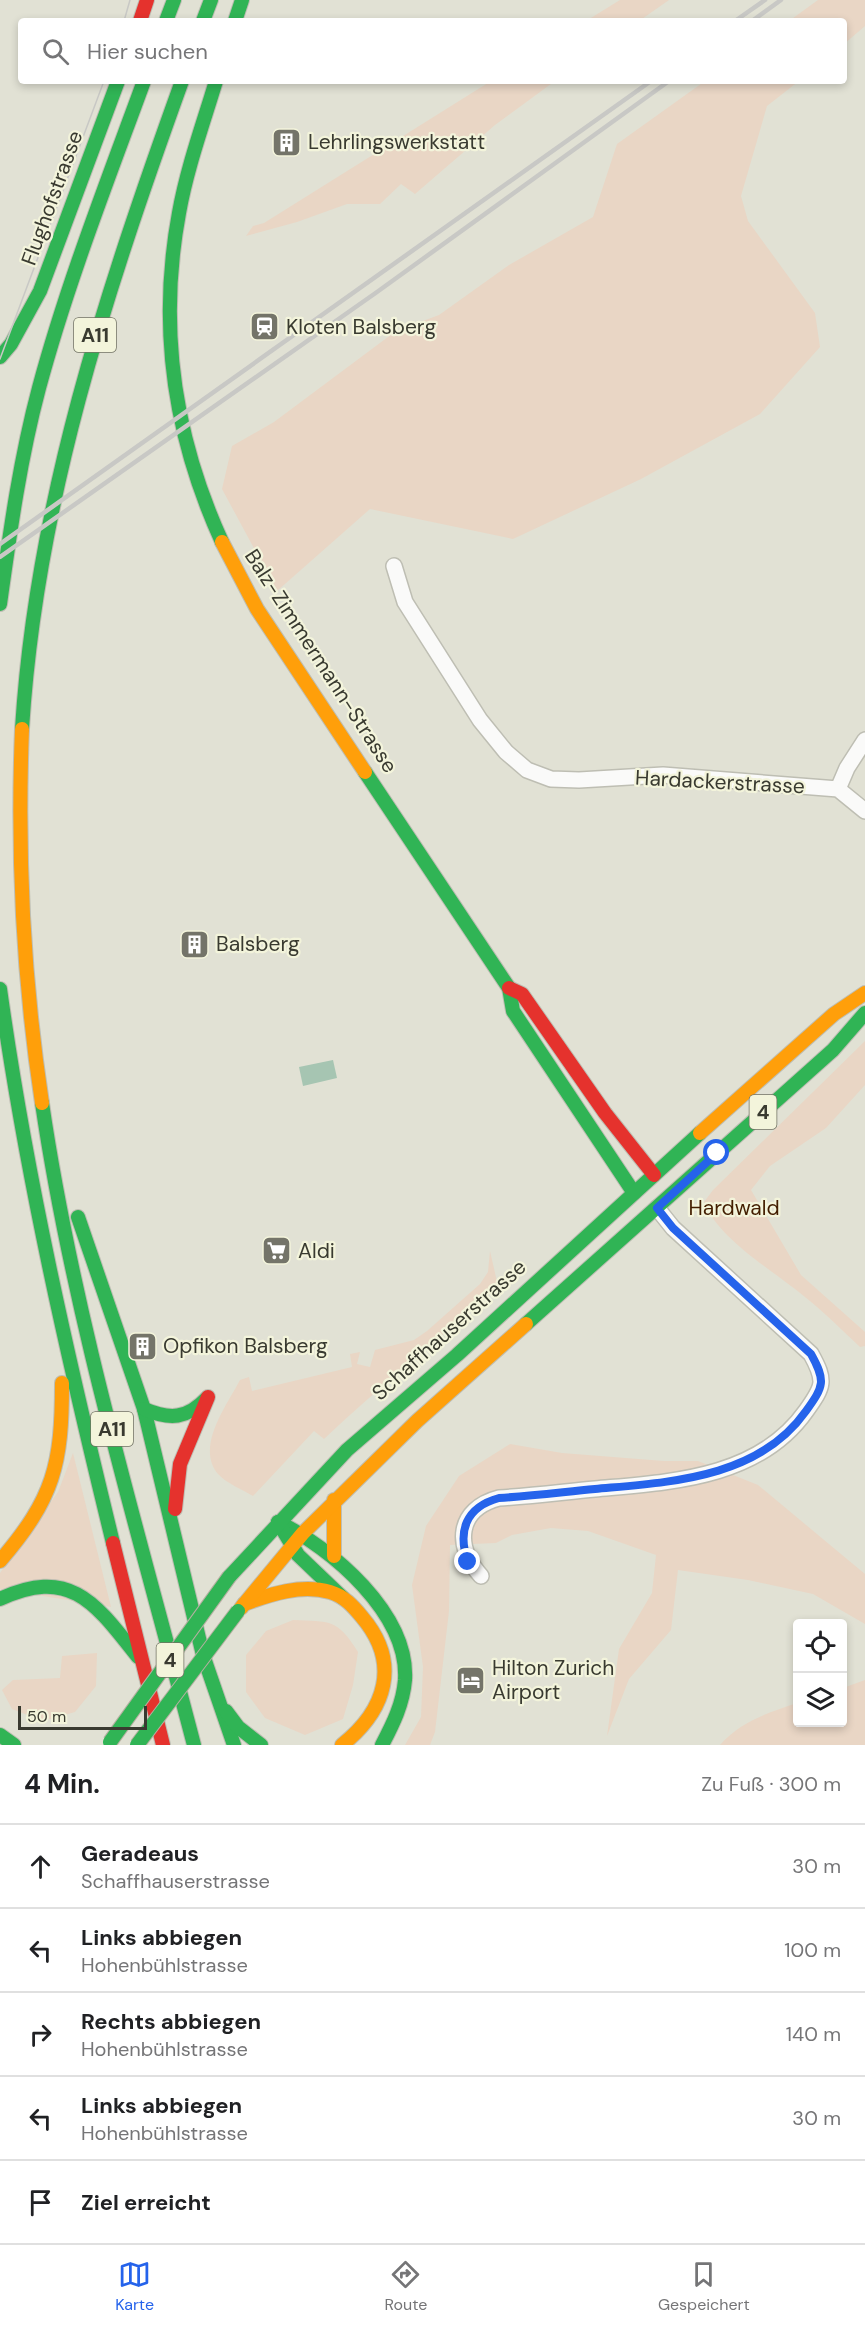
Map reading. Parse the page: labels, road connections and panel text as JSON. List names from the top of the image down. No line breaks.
{"streets":{"main road":["Flughofstrasse","A11","Balz-Zimmermann-Strasse","4","Schaffhauserstrasse"],"street":["Hardackerstrasse"]},"crossings":[["Balz-Zimmermann-Strasse","Schaffhauserstrasse"]],"parks":["Hardwald"],"places":{"building":["Lehrlingswerkstatt","Balsberg","Opfikon Balsberg"],"station":["Kloten Balsberg"],"supermarket":["Aldi"],"hotel":["Hilton Zurich Airport"]},"scale_bar":"50 m","page":{"search":"Hier suchen","scale":"50 m","heading":["4 Min.","Zu Fuß · 300 m"],"list":[["Geradeaus","Schaffhauserstrasse","30 m"],["Links abbiegen","Hohenbühlstrasse","100 m"],["Rechts abbiegen","Hohenbühlstrasse","140 m"],["Links abbiegen","Hohenbühlstrasse","30 m"],"Ziel erreicht"],"nav":["Karte","Route","Gespeichert"]}}
